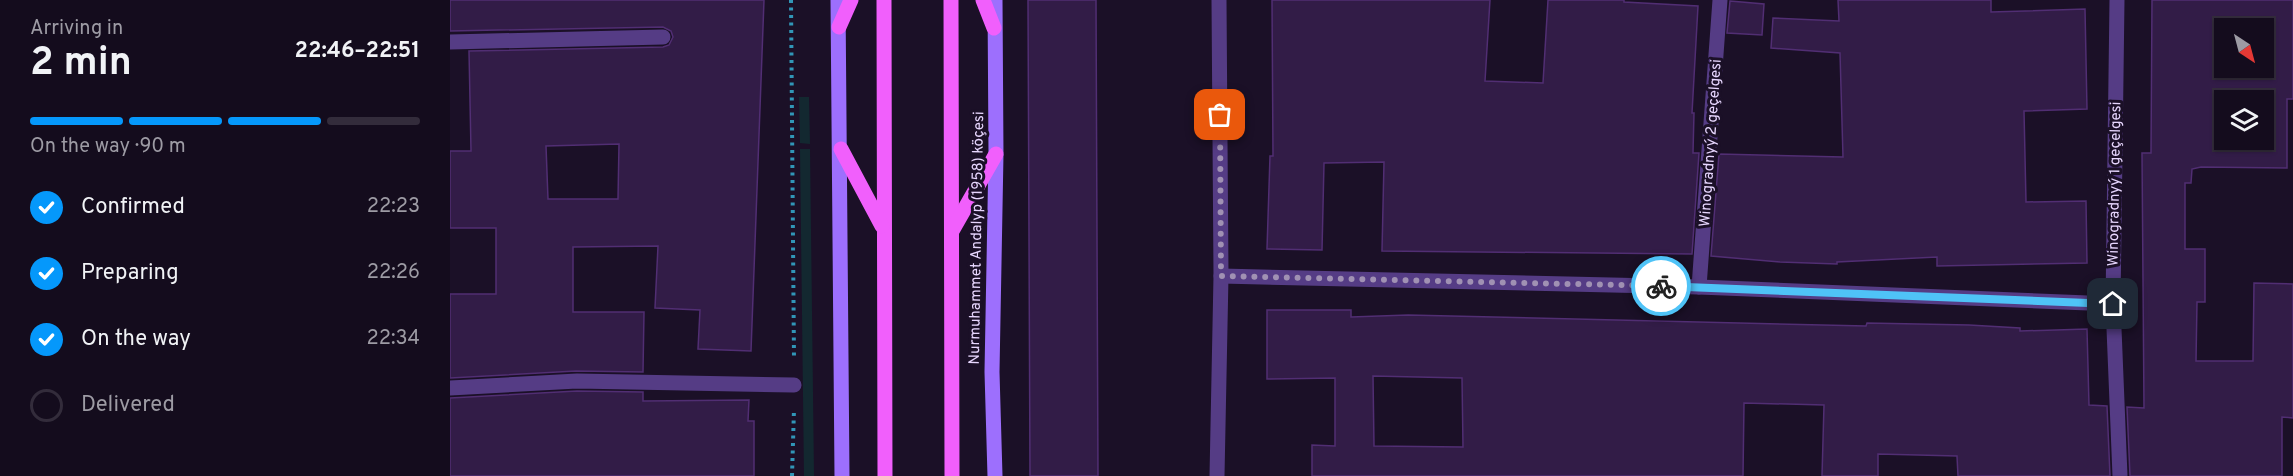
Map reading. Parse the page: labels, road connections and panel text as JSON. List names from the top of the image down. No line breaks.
{"streets":{"main road":["Nurmuhammet Andalyp (1958) köçesi"],"street":["Winogradnyý 2 geçelgesi","Winogradnyý 1 geçelgesi"]},"north":"bottom right","page":{"heading":["2 min","Arriving in","22:46–22:51"],"bar":"On the way · 90 m","list":[["Confirmed","22:23"],["Preparing","22:26"],["On the way","22:34"],"Delivered"]}}
